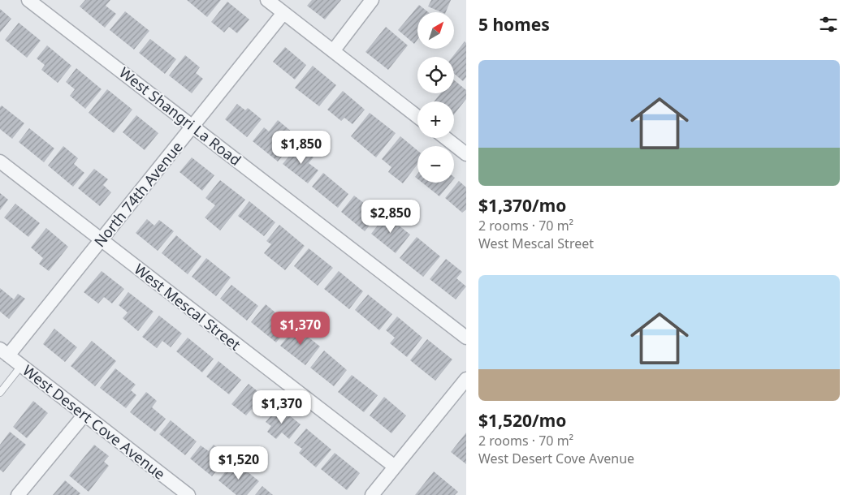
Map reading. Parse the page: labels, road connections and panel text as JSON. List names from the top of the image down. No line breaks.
{"streets":{"street":["West Shangri La Road","North 74th Avenue","West Mescal Street","West Desert Cove Avenue"]},"crossings":[["West Shangri La Road","North 74th Avenue"],["North 74th Avenue","West Mescal Street"],["North 74th Avenue","West Desert Cove Avenue"]],"north":"top right","page":{"heading":"5 homes","map_buttons":["+","−"],"list":[{"name":"$1,370/mo","note":"2 rooms · 70 m² · West Mescal Street"},{"name":"$1,520/mo","note":"2 rooms · 70 m² · West Desert Cove Avenue"}],"price":["$1,850","$2,850","$1,370","$1,370","$1,520"]}}
